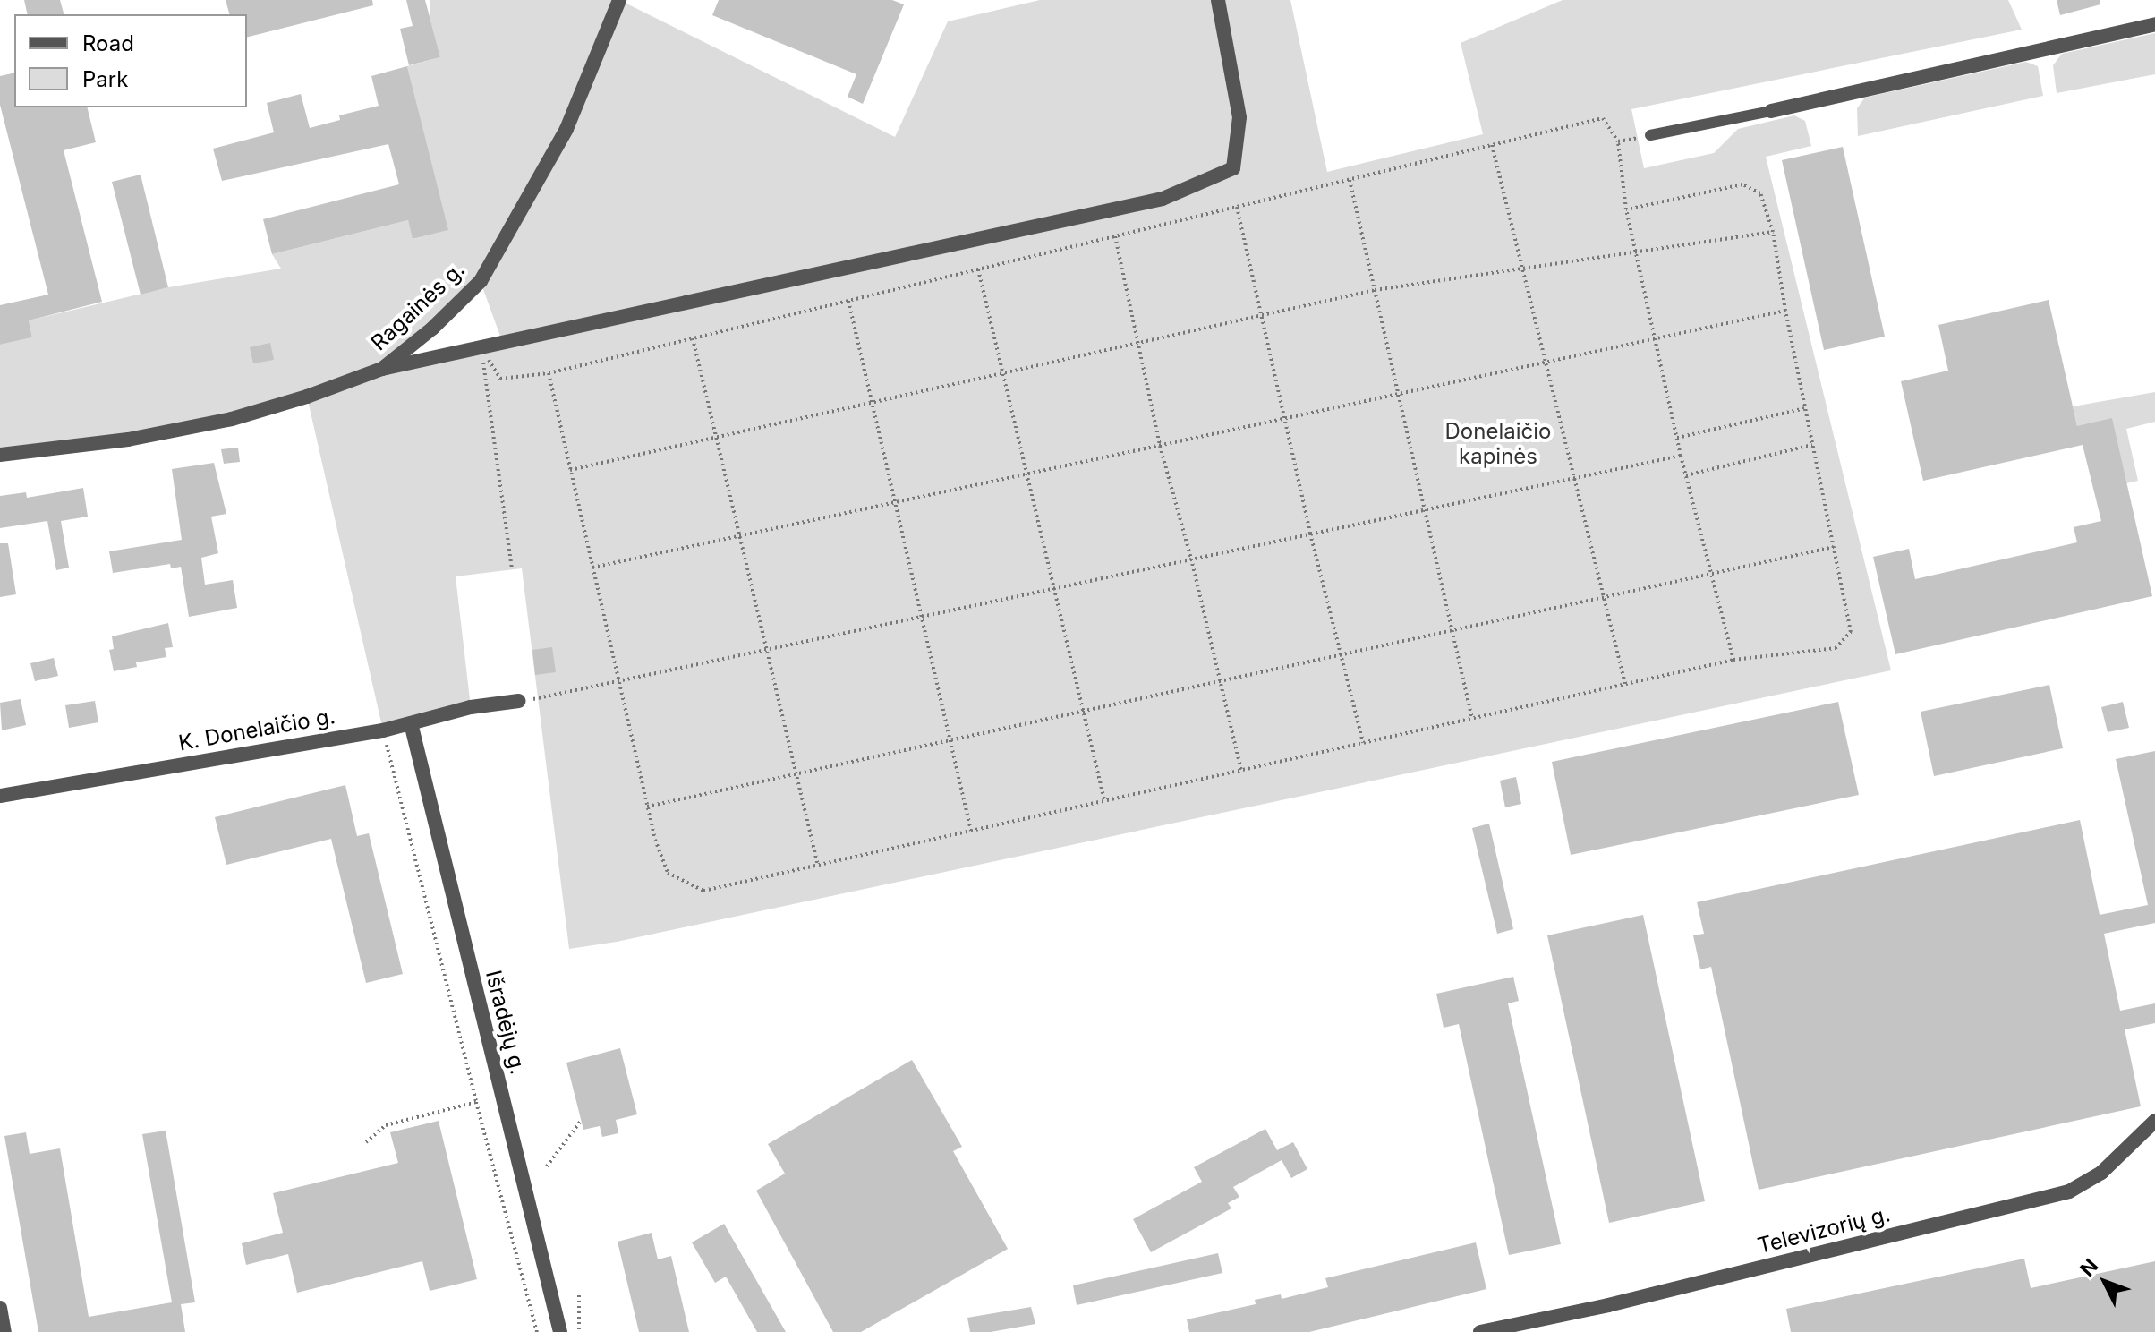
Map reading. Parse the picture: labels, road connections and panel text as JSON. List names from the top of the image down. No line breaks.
{"streets":{"street":["Ragainės g.","K. Donelaičio g.","Išradėjų g.","Televizorių g."]},"crossings":[["K. Donelaičio g.","Išradėjų g."]],"parks":["Donelaičio kapinės"],"legend":["Road","Park"],"north":"top left"}
